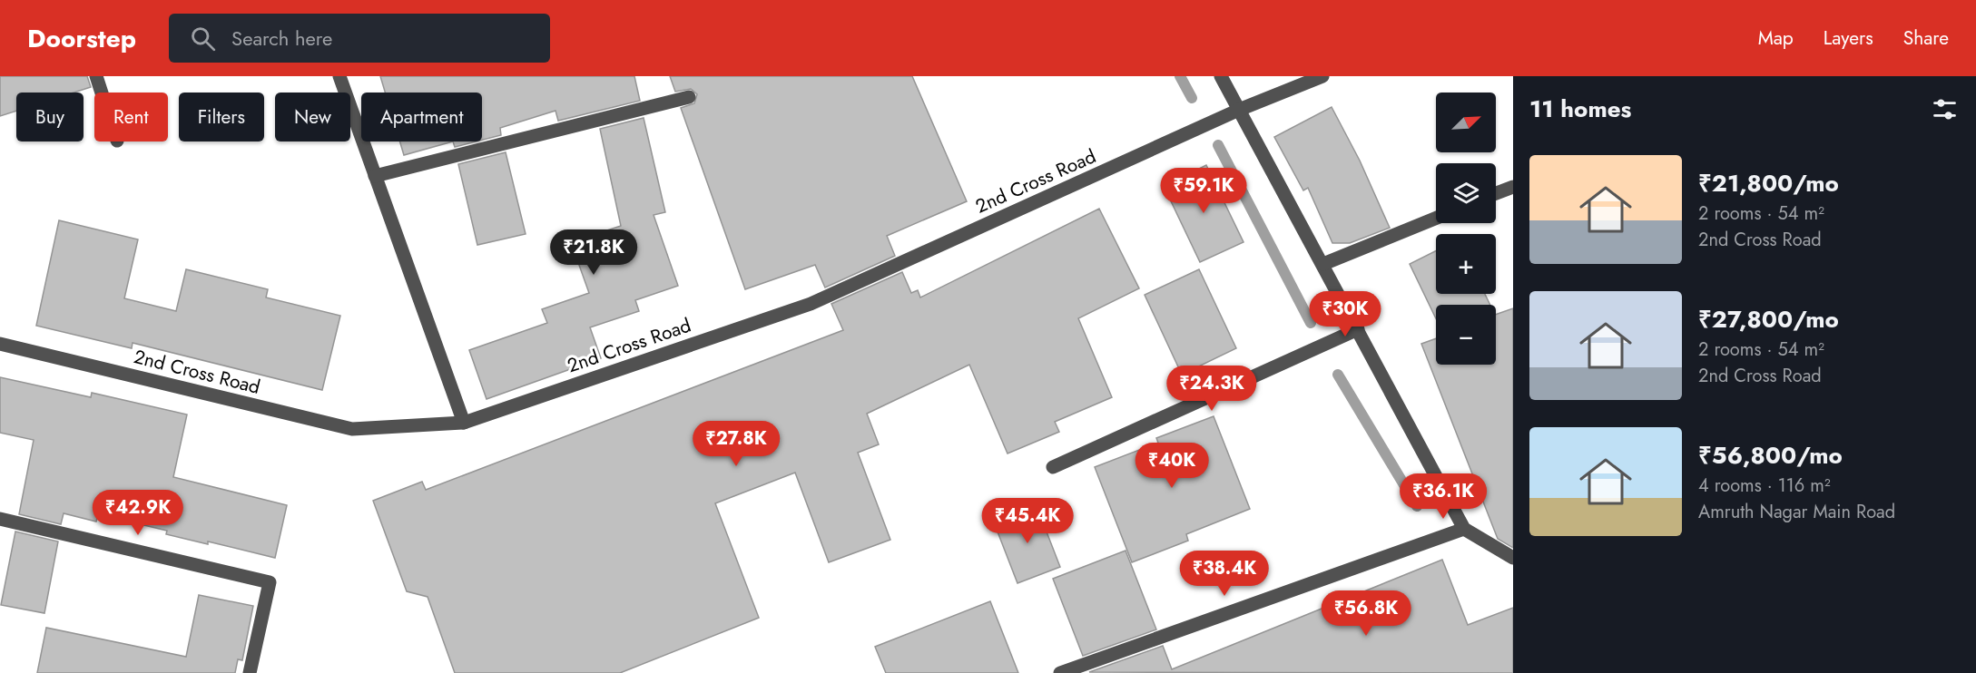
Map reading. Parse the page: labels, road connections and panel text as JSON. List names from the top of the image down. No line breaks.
{"streets":{"street":["2nd Cross Road"]},"north":"top right","page":{"header":"Doorstep","search":"Search here","nav":["Map","Layers","Share"],"heading":"11 homes","map_buttons":["+","−"],"chip":["Buy","Rent","Filters","New","Apartment"],"list":[{"name":"₹21,800/mo","note":"2 rooms · 54 m² · 2nd Cross Road"},{"name":"₹27,800/mo","note":"2 rooms · 54 m² · 2nd Cross Road"},{"name":"₹56,800/mo","note":"4 rooms · 116 m² · Amruth Nagar Main Road"}],"price":["₹59.1K","₹21.8K","₹30K","₹24.3K","₹27.8K","₹40K","₹36.1K","₹42.9K","₹45.4K","₹38.4K","₹56.8K"]}}
